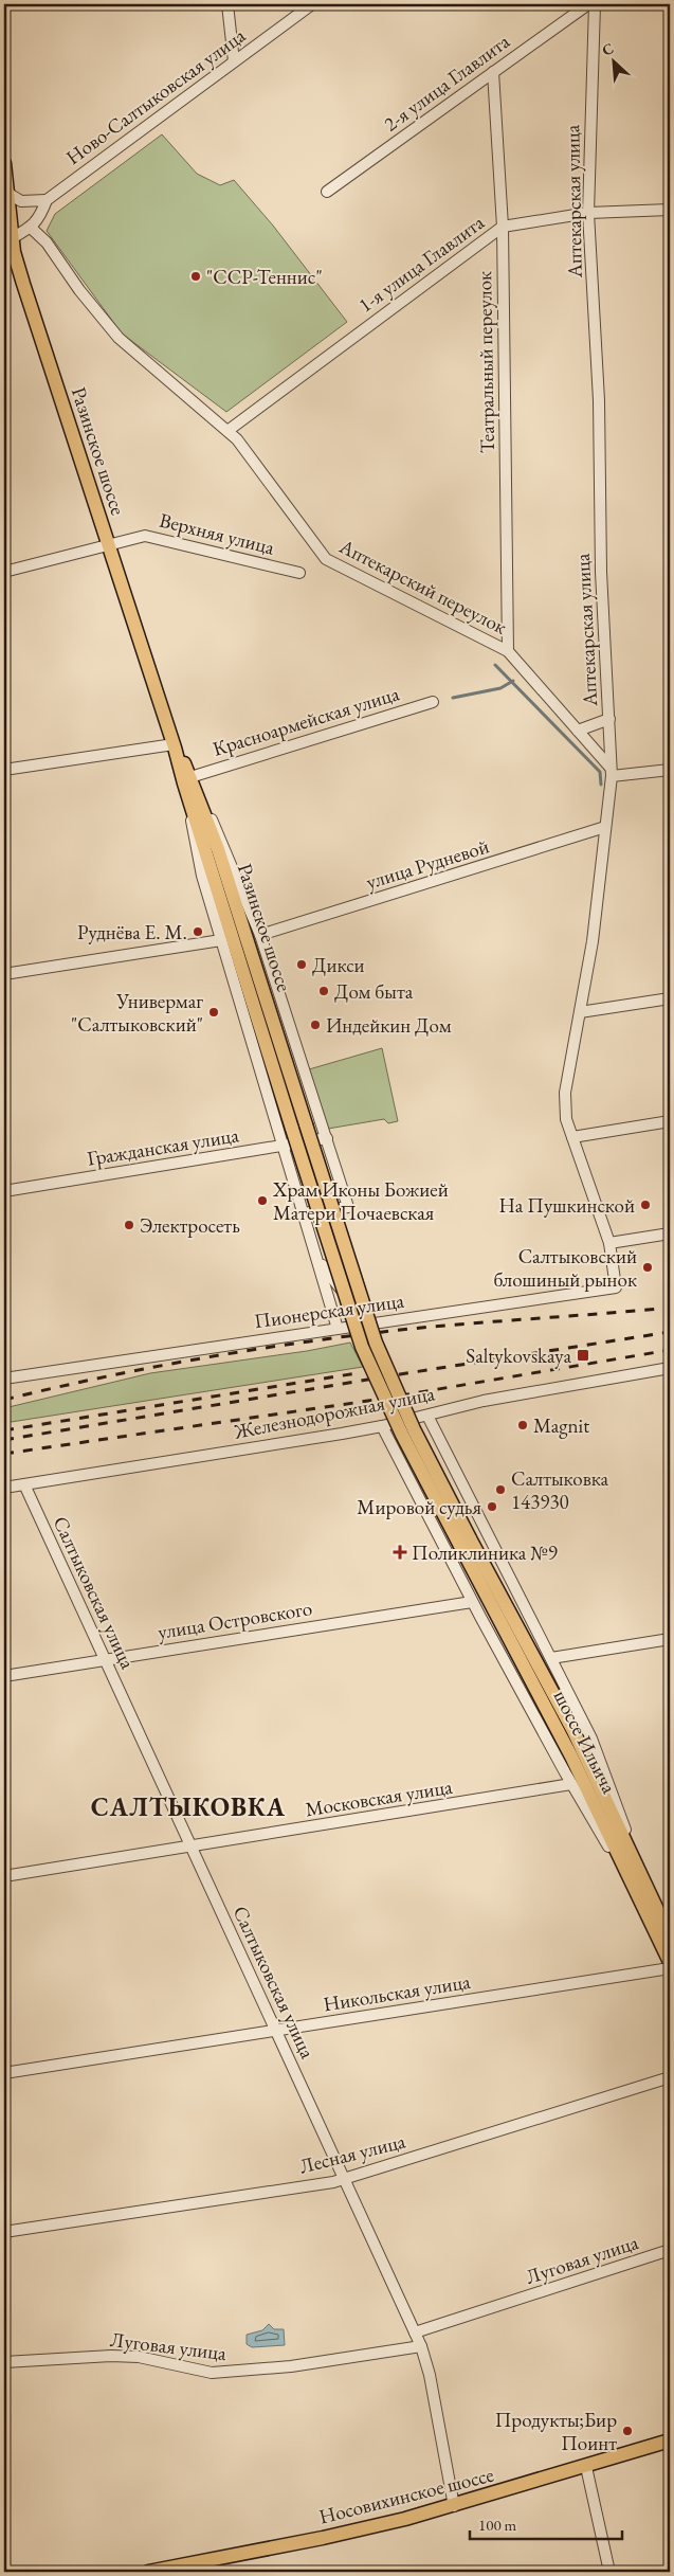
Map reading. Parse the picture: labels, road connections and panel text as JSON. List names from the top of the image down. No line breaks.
{"streets":{"main road":["Разинское шоссе","шоссе Ильича","Носовихинское шоссе"],"street":["2-я улица Главлита","Ново-Салтыковская улица","Аптекарская улица","1-я улица Главлита","Театральный переулок","Верхняя улица","Аптекарский переулок","Красноармейская улица","улица Рудневой","Гражданская улица","Пионерская улица","Железнодорожная улица","Салтыковская улица","улица Островского","Московская улица","Никольская улица","Лесная улица","Луговая улица"]},"crossings":[["2-я улица Главлита","Театральный переулок"],["Аптекарская улица","1-я улица Главлита"],["Аптекарская улица","Аптекарский переулок"],["Аптекарская улица","улица Рудневой"],["Аптекарская улица","Пионерская улица"],["1-я улица Главлита","Театральный переулок"],["1-я улица Главлита","Аптекарский переулок"],["Театральный переулок","Аптекарский переулок"],["Разинское шоссе","Верхняя улица"],["Разинское шоссе","Красноармейская улица"],["Разинское шоссе","шоссе Ильича"],["Железнодорожная улица","Салтыковская улица"],["Салтыковская улица","улица Островского"],["Салтыковская улица","Московская улица"],["Салтыковская улица","Никольская улица"],["Салтыковская улица","Лесная улица"],["Салтыковская улица","Луговая улица"],["Салтыковская улица","Носовихинское шоссе"]],"districts":["САЛТЫКОВКА"],"places":{"other":["\"ССР-Теннис\"","Руднёва Е. М.","Дикси","Дом быта","Универмаг \"Салтыковский\"","Индейкин Дом","Храм Иконы Божией Матери Почаевская","На Пушкинской","Электросеть","Салтыковский блошиный рынок","Magnit","Салтыковка 143930","Мировой судья","Продукты;Бир Поинт"],"transit":["Saltykovskaya"],"health":["Поликлиника №9"]},"scale_bar":"100 m","north":"top left"}
